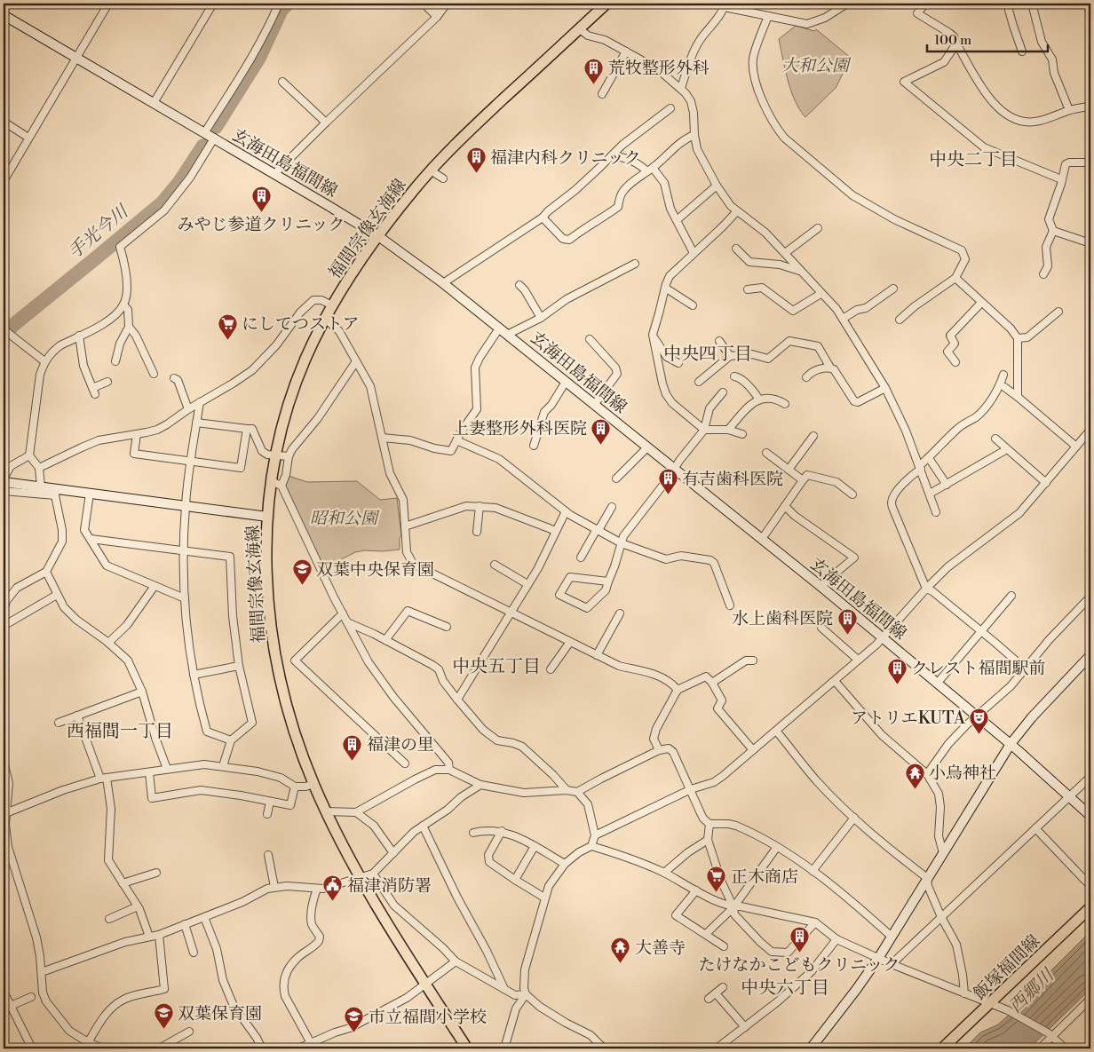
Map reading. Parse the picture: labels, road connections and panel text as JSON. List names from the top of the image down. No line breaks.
{"streets":{"main road":["玄海田島福間線","福間宗像玄海線","飯塚福間線"]},"crossings":[["玄海田島福間線","福間宗像玄海線"]],"districts":["中央二丁目","中央四丁目","中央五丁目","西福間一丁目","中央六丁目"],"water":["手光今川","西郷川"],"parks":["大和公園","昭和公園"],"places":{"building":["荒牧整形外科","福津内科クリニック","みやじ参道クリニック","上妻整形外科医院","有吉歯科医院","水上歯科医院","クレスト福間駅前","福津の里","たけなかこどもクリニック"],"supermarket":["にしてつストア","正木商店"],"school or university":["双葉中央保育園","双葉保育園","市立福間小学校"],"theatre":["アトリエKUTA"],"temple":["小烏神社","大善寺"],"public building":["福津消防署"]},"scale_bar":"100 m"}
